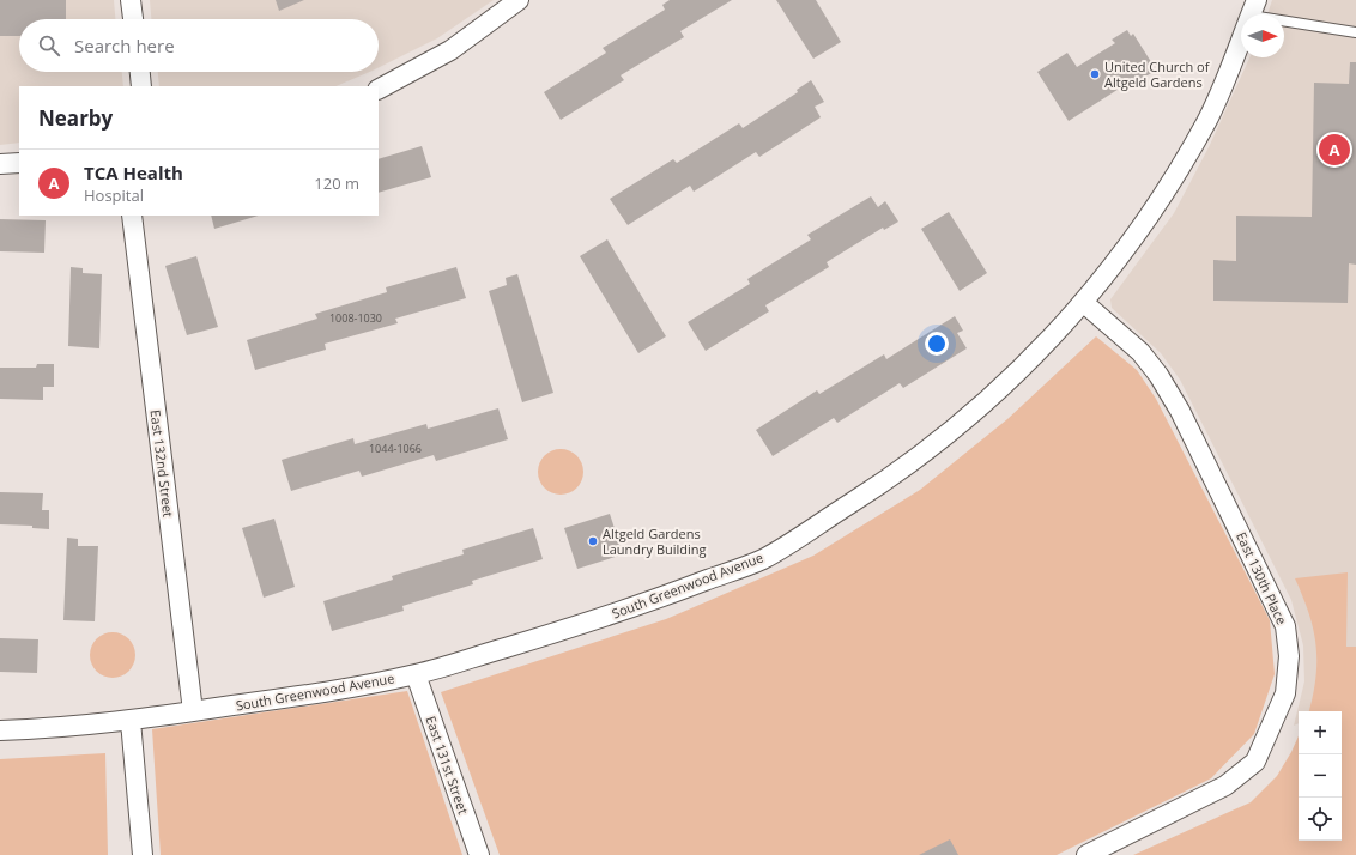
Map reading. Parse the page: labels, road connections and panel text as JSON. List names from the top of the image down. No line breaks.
{"streets":{"street":["East 132nd Street","East 130th Place","South Greenwood Avenue","East 131st Street"]},"crossings":[["East 132nd Street","South Greenwood Avenue"],["East 130th Place","South Greenwood Avenue"],["South Greenwood Avenue","East 131st Street"]],"places":["United Church of Altgeld Gardens","Altgeld Gardens Laundry Building"],"house_numbers":["1008-1030","1044-1066"],"north":"right","page":{"search":"Search here","heading":"Nearby","pins":"A","list":[{"mark":"A","name":"TCA Health","note":"Hospital","value":"120 m"}],"map_buttons":["+","−"]}}
